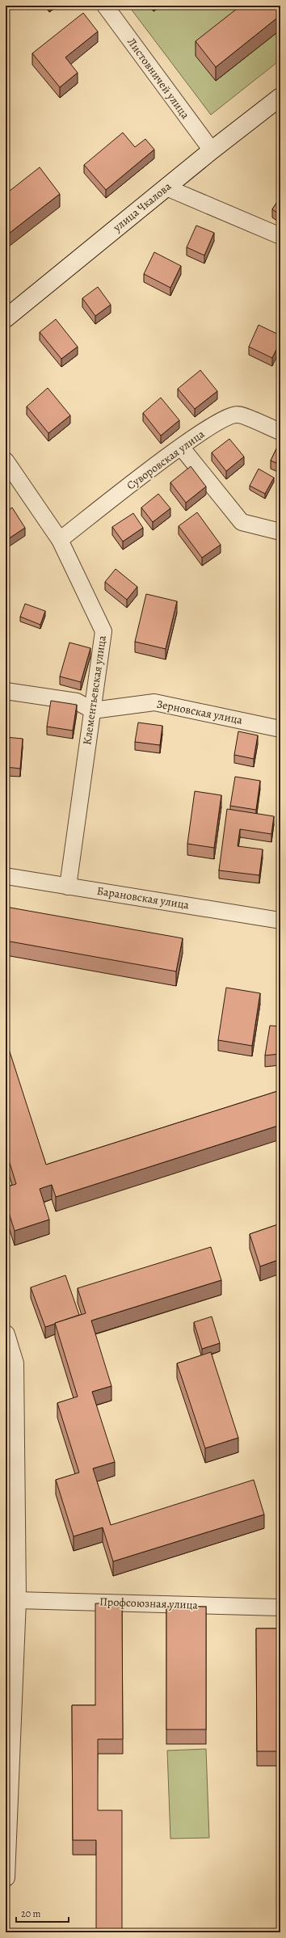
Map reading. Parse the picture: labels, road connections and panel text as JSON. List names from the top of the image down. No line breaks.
{"streets":{"street":["Листовничей улица","улица Чкалова","Суворовская улица","Клементьевская улица","Зерновская улица","Барановская улица","Профсоюзная улица"]},"crossings":[["Листовничей улица","улица Чкалова"],["Суворовская улица","Клементьевская улица"],["Клементьевская улица","Зерновская улица"],["Клементьевская улица","Барановская улица"]],"scale_bar":"20 m"}
